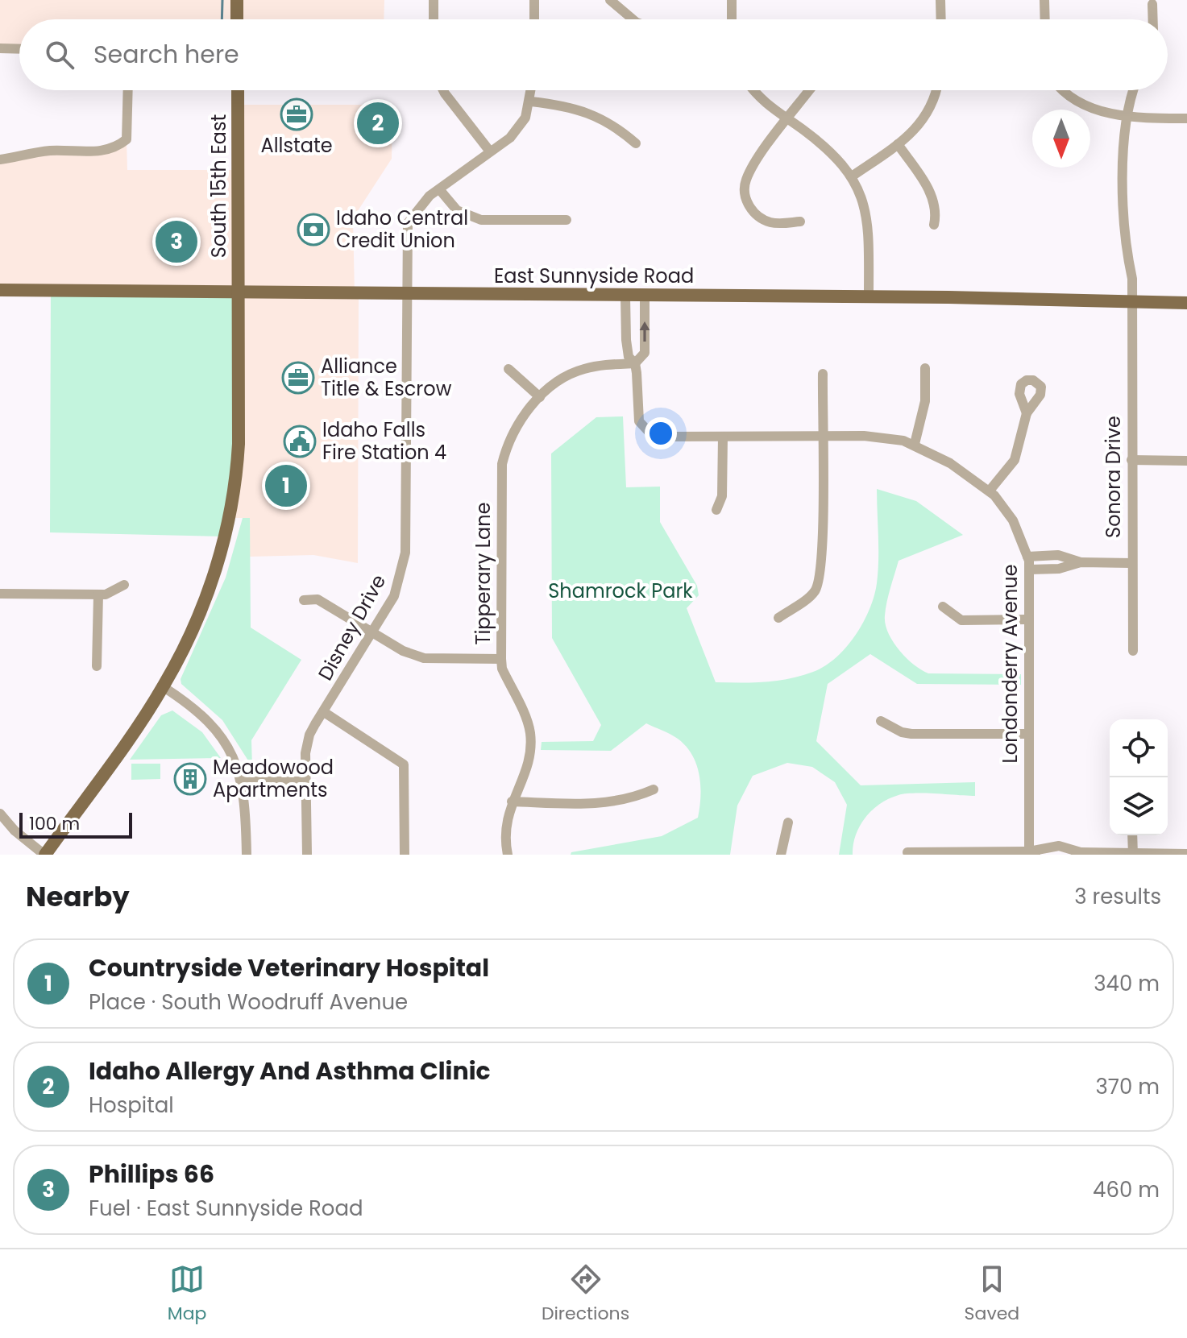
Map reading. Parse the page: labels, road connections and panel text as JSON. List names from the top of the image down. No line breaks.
{"streets":{"main road":["South 15th East","East Sunnyside Road"],"street":["Sonora Drive","Tipperary Lane","Disney Drive","Londonderry Avenue"]},"crossings":[["South 15th East","East Sunnyside Road"],["East Sunnyside Road","Sonora Drive"],["East Sunnyside Road","Disney Drive"],["East Sunnyside Road","Londonderry Avenue"],["Tipperary Lane","Londonderry Avenue"]],"parks":["Shamrock Park"],"places":{"office":["Allstate","Alliance Title & Escrow"],"bank":["Idaho Central Credit Union"],"public building":["Idaho Falls Fire Station 4"],"building":["Meadowood Apartments"]},"scale_bar":"100 m","north":"bottom","page":{"search":"Search here","pins":["2","3","1"],"scale":"100 m","heading":["Nearby","3 results"],"list":[{"mark":"1","name":"Countryside Veterinary Hospital","note":"Place · South Woodruff Avenue","value":"340 m"},{"mark":"2","name":"Idaho Allergy And Asthma Clinic","note":"Hospital","value":"370 m"},{"mark":"3","name":"Phillips 66","note":"Fuel · East Sunnyside Road","value":"460 m"}],"nav":["Map","Directions","Saved"]}}
